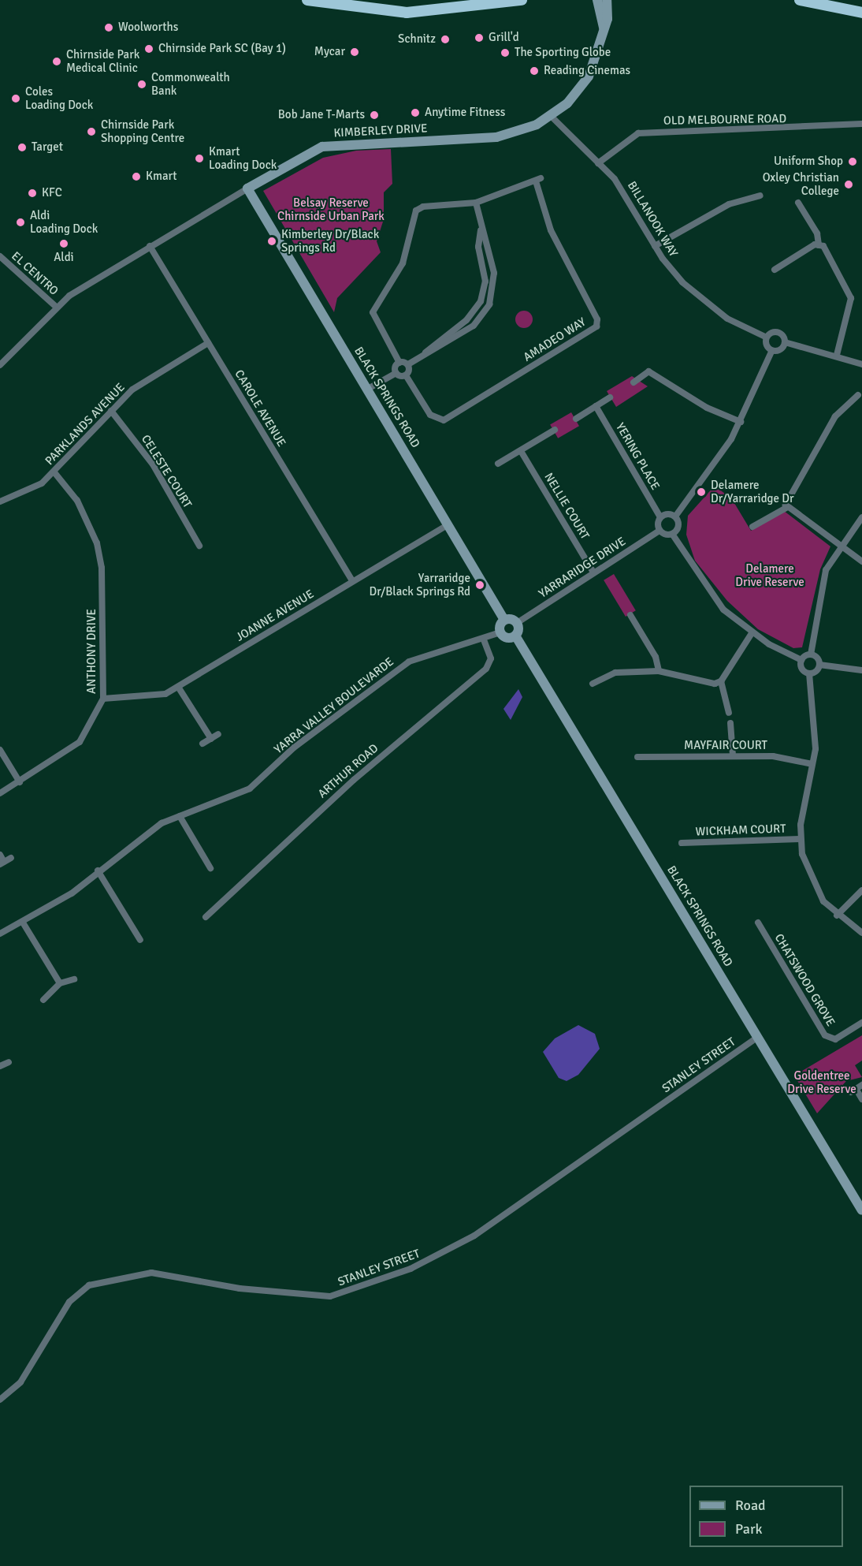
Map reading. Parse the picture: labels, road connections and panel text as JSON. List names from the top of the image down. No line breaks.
{"streets":{"main road":["KIMBERLEY DRIVE","BLACK SPRINGS ROAD"],"street":["OLD MELBOURNE ROAD","BILLANOOK WAY","EL CENTRO","AMADEO WAY","CAROLE AVENUE","PARKLANDS AVENUE","YERING PLACE","CELESTE COURT","NELLIE COURT","YARRARIDGE DRIVE","JOANNE AVENUE","ANTHONY DRIVE","YARRA VALLEY BOULEVARDE","MAYFAIR COURT","ARTHUR ROAD","WICKHAM COURT","CHATSWOOD GROVE","STANLEY STREET"]},"crossings":[["OLD MELBOURNE ROAD","BILLANOOK WAY"],["KIMBERLEY DRIVE","BILLANOOK WAY"],["KIMBERLEY DRIVE","EL CENTRO"],["KIMBERLEY DRIVE","BLACK SPRINGS ROAD"],["KIMBERLEY DRIVE","CAROLE AVENUE"],["BLACK SPRINGS ROAD","JOANNE AVENUE"],["BLACK SPRINGS ROAD","STANLEY STREET"],["CAROLE AVENUE","PARKLANDS AVENUE"],["CAROLE AVENUE","JOANNE AVENUE"],["PARKLANDS AVENUE","CELESTE COURT"],["PARKLANDS AVENUE","ANTHONY DRIVE"],["NELLIE COURT","YARRARIDGE DRIVE"],["JOANNE AVENUE","ANTHONY DRIVE"],["YARRA VALLEY BOULEVARDE","ARTHUR ROAD"]],"parks":["Belsay Reserve Chirnside Urban Park","Delamere Drive Reserve","Goldentree Drive Reserve"],"places":["Woolworths","Grill'd","Schnitz","Chirnside Park SC (Bay 1)","Mycar","The Sporting Globe","Chirnside Park Medical Clinic","Reading Cinemas","Commonwealth Bank","Coles Loading Dock","Anytime Fitness","Bob Jane T-Marts","Chirnside Park Shopping Centre","Target","Kmart Loading Dock","Uniform Shop","Kmart","Oxley Christian College","KFC","Aldi Loading Dock","Kimberley Dr/Black Springs Rd","Aldi","Delamere Dr/Yarraridge Dr","Yarraridge Dr/Black Springs Rd"],"legend":["Road","Park"]}
